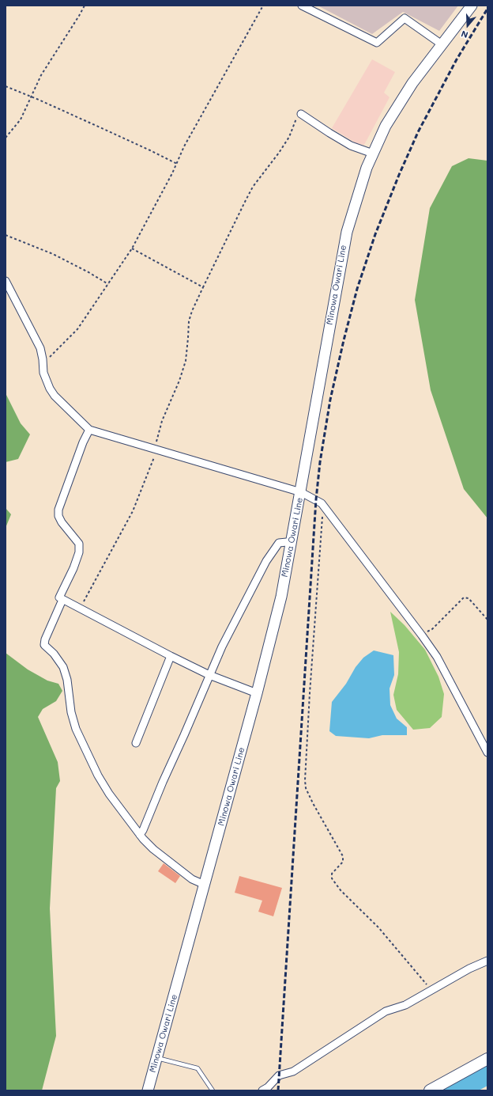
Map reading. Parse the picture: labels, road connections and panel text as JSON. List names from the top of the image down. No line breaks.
{"streets":{"main road":["Minowa Owari Line"]},"north":"bottom"}
